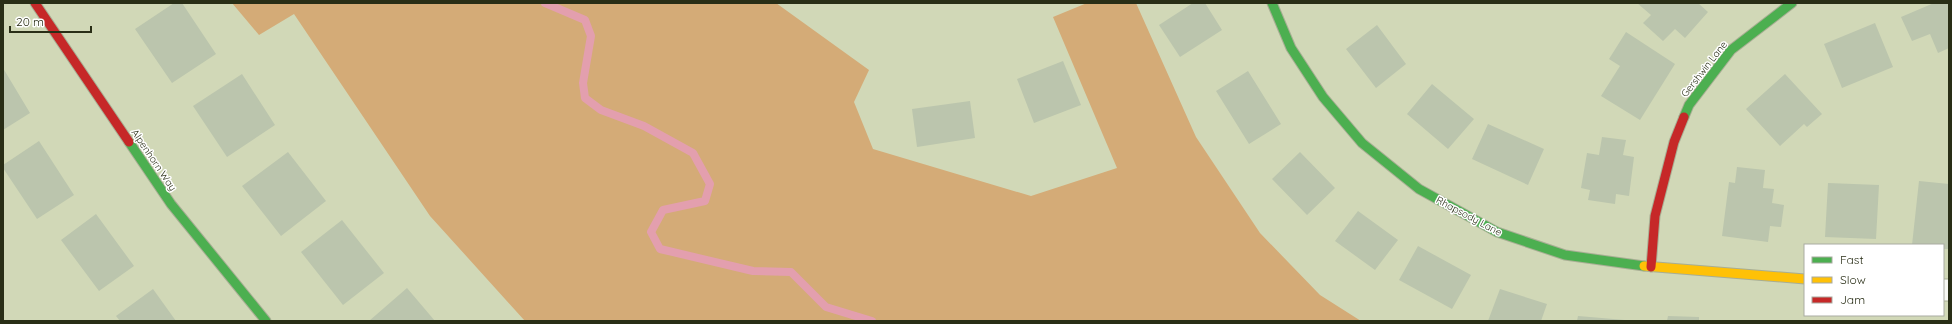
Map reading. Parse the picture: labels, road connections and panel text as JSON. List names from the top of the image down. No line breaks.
{"streets":{"street":["Gershwin Lane","Alpenhorn Way","Rhapsody Lane"]},"crossings":[["Gershwin Lane","Rhapsody Lane"]],"legend":["Fast","Slow","Jam"],"scale_bar":"20 m"}
